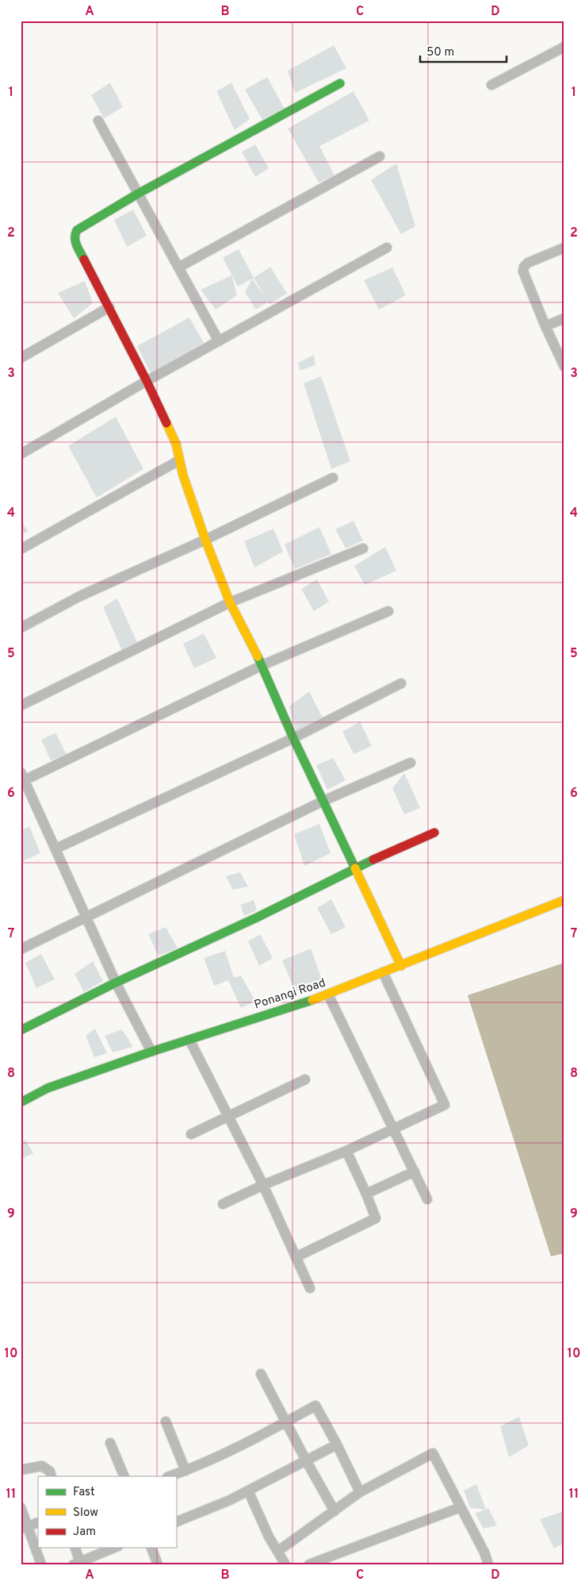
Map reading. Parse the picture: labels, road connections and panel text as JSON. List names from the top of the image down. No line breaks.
{"streets":{"street":["Ponangi Road"]},"legend":["Fast","Slow","Jam"],"scale_bar":"50 m","grid":{"columns":["A","B","C","D"],"rows":["1","2","3","4","5","6","7","8","9","10","11"]}}
